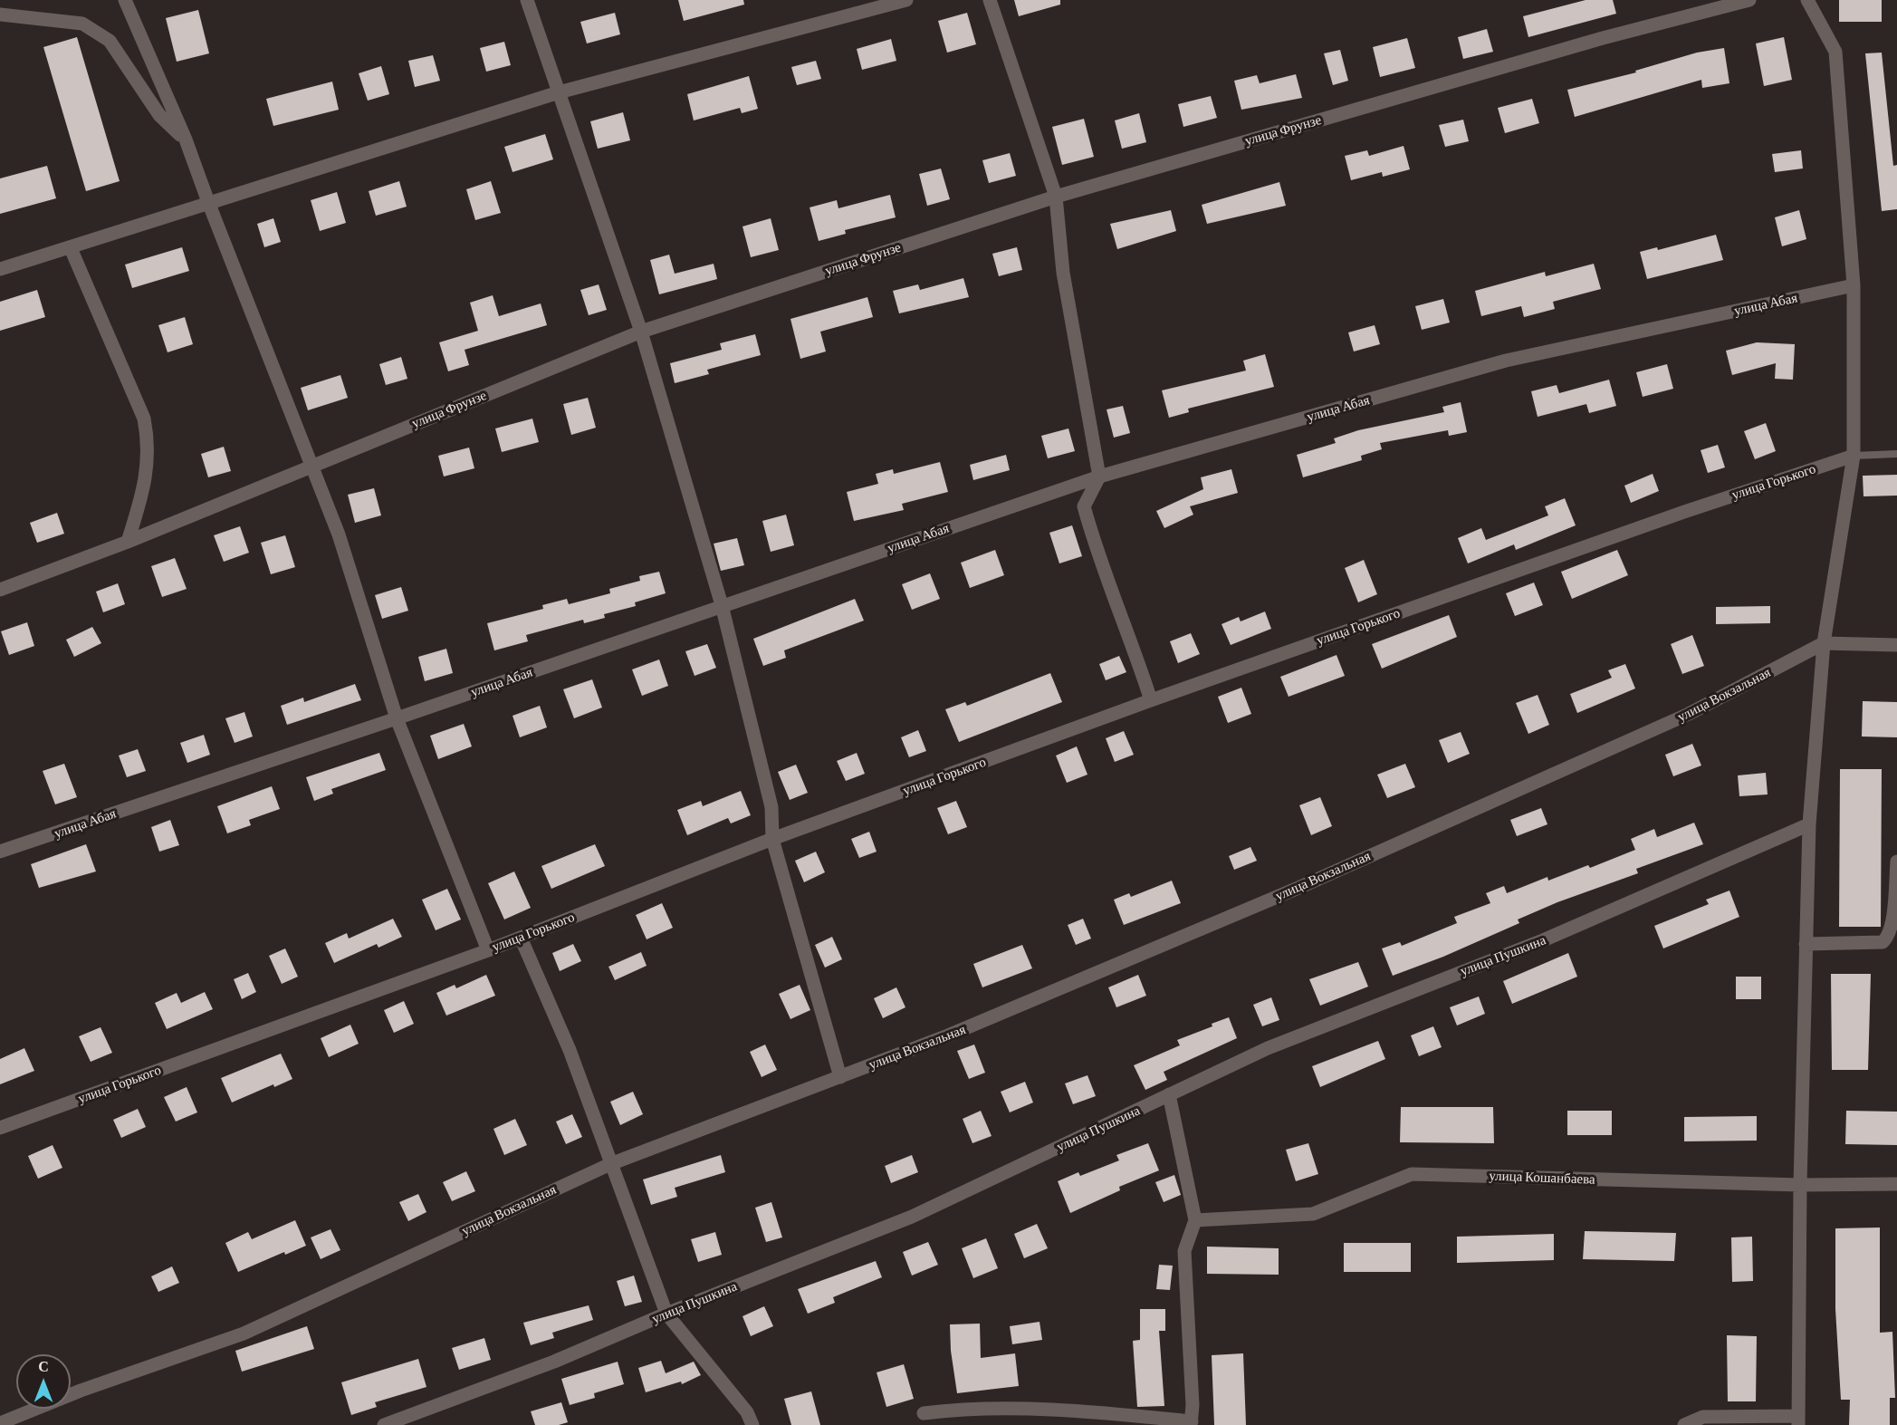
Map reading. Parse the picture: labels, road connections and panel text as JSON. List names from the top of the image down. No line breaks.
{"streets":{"street":["улица Фрунзе","улица Абая","улица Горького","улица Вокзальная","улица Пушкина","улица Кошанбаева"]},"north":"top"}
